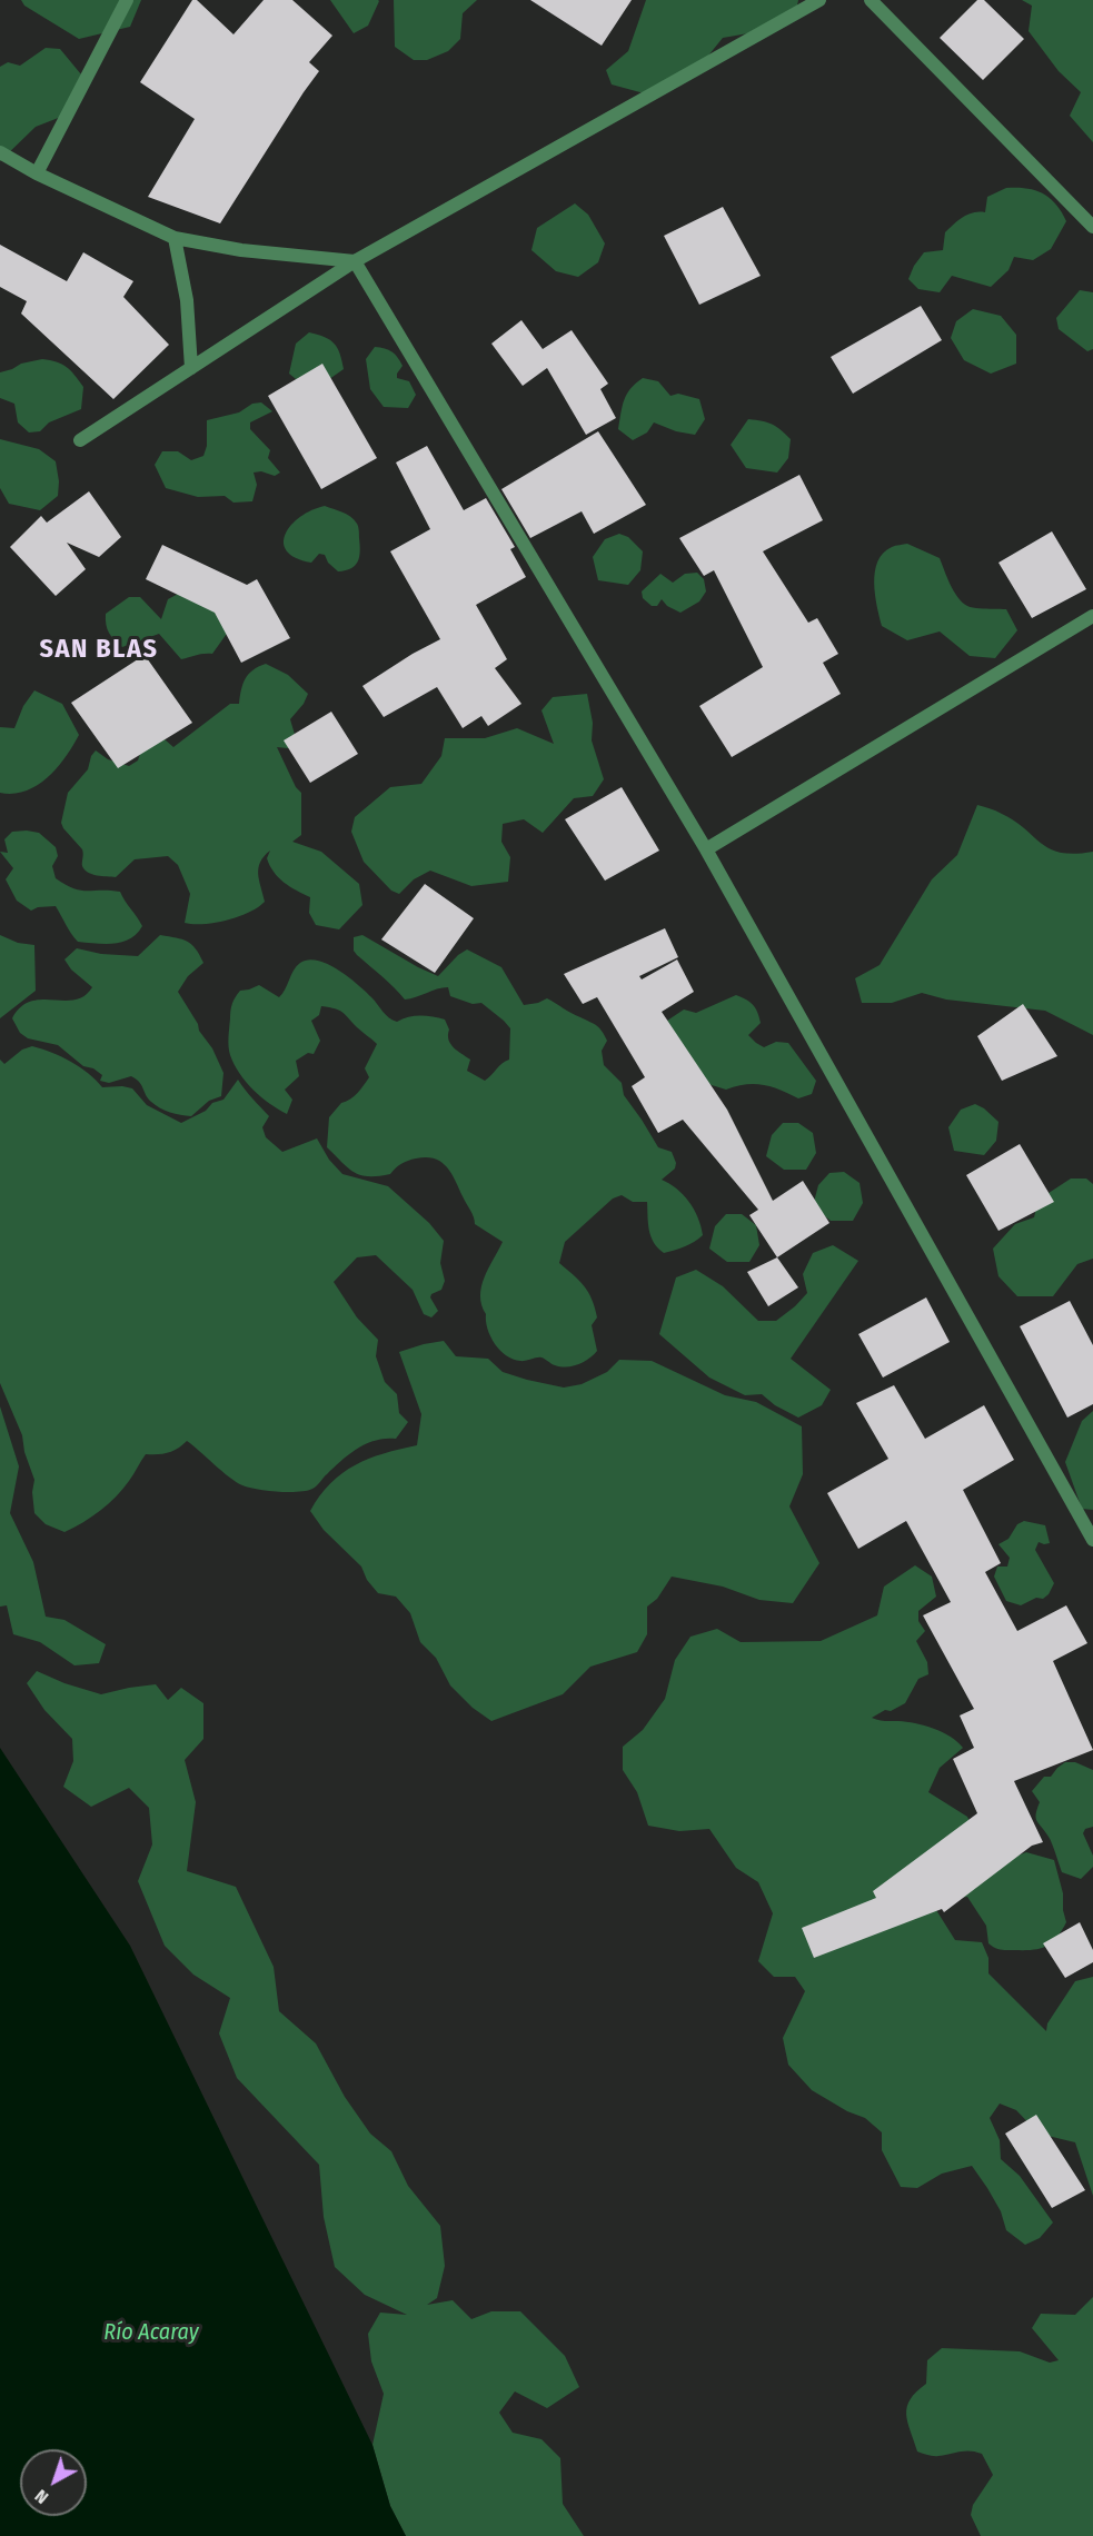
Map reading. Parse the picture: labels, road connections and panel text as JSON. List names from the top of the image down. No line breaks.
{"districts":["SAN BLAS"],"water":["Río Acaray"],"north":"bottom left"}
